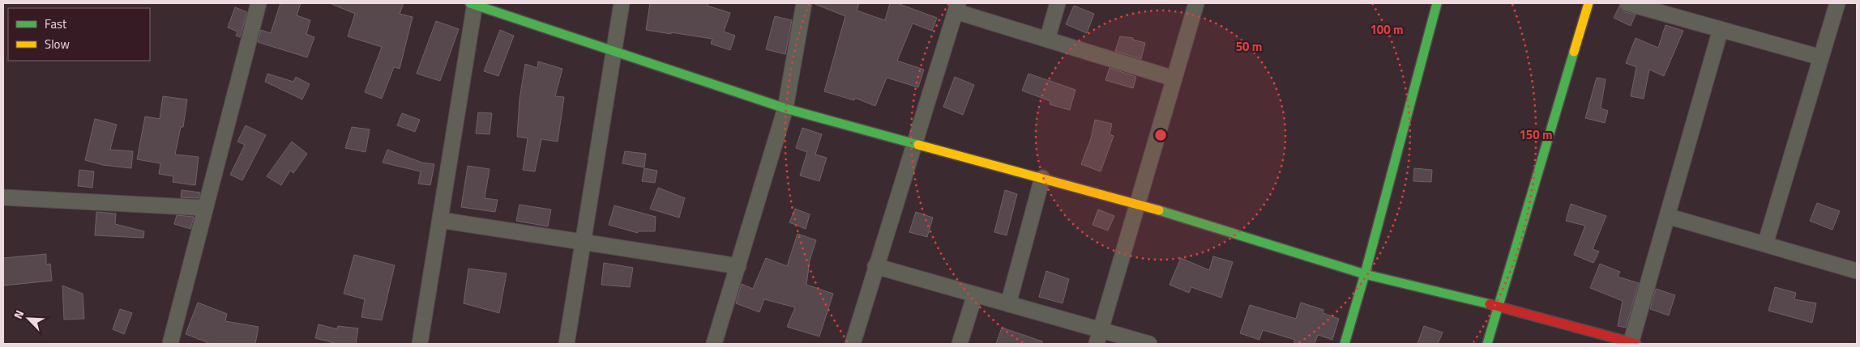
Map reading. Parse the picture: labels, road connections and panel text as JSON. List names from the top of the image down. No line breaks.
{"legend":["Fast","Slow"],"north":"top left","rings":["100 m","50 m","150 m"]}
